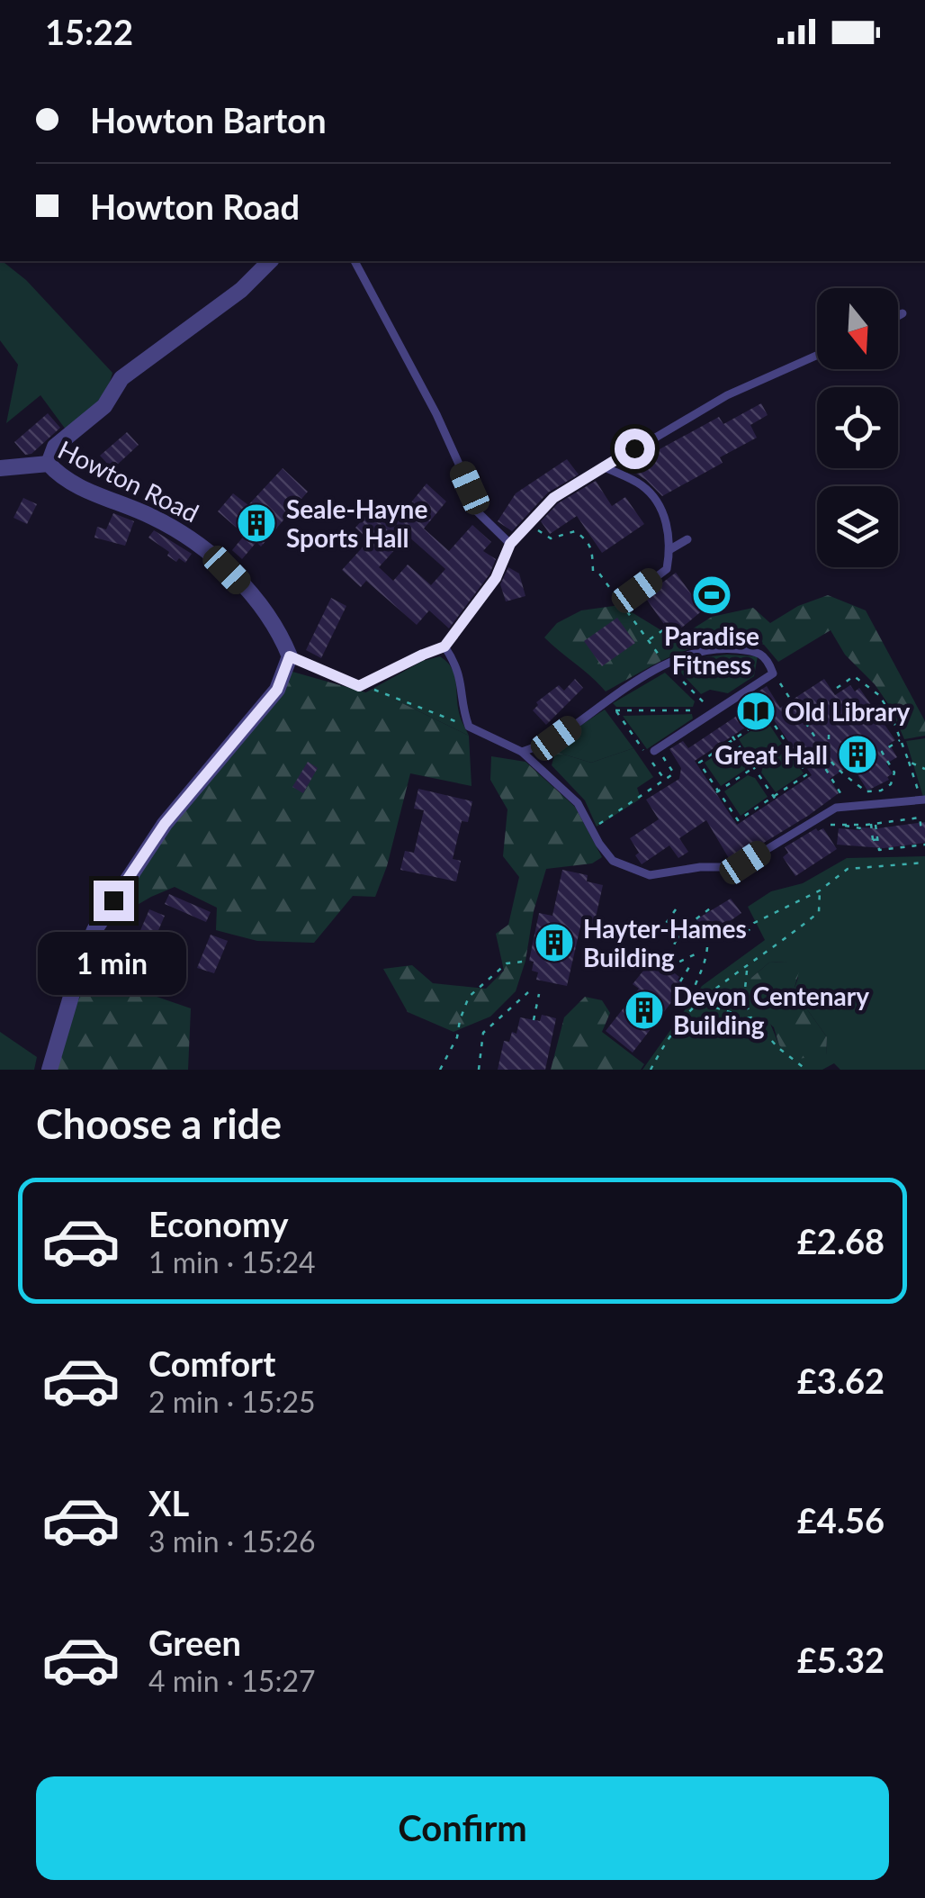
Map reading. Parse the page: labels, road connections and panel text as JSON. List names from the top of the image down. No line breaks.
{"streets":{"street":["Howton Road"]},"places":{"building":["Seale-Hayne Sports Hall","Great Hall","Hayter-Hames Building","Devon Centenary Building"],"sports":["Paradise Fitness"],"library":["Old Library"]},"north":"bottom","page":{"status":"15:22","banner":["Howton Barton","Howton Road"],"bubble":"1 min","heading":"Choose a ride","list":[{"name":"Economy","note":"1 min · 15:24","value":"£2.68"},{"name":"Comfort","note":"2 min · 15:25","value":"£3.62"},{"name":"XL","note":"3 min · 15:26","value":"£4.56"},{"name":"Green","note":"4 min · 15:27","value":"£5.32"}],"buttons":"Confirm"}}
